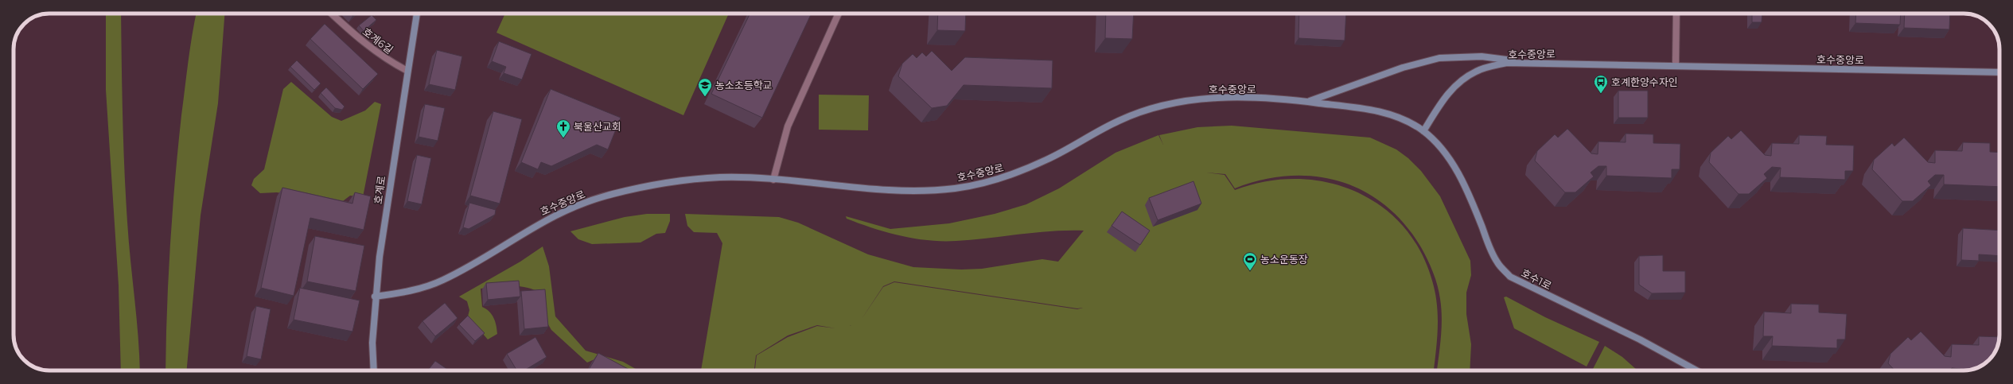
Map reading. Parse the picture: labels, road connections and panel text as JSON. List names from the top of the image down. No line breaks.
{"streets":{"street":["호계6길","호수중앙로","호계로","호수1로"]},"crossings":[["호계6길","호계로"],["호수중앙로","호계로"],["호수중앙로","호수1로"]],"places":{"bus stop":["호계한양수자인"],"school or university":["농소초등학교"],"church":["북울산교회"],"sports":["농소운동장"]}}
